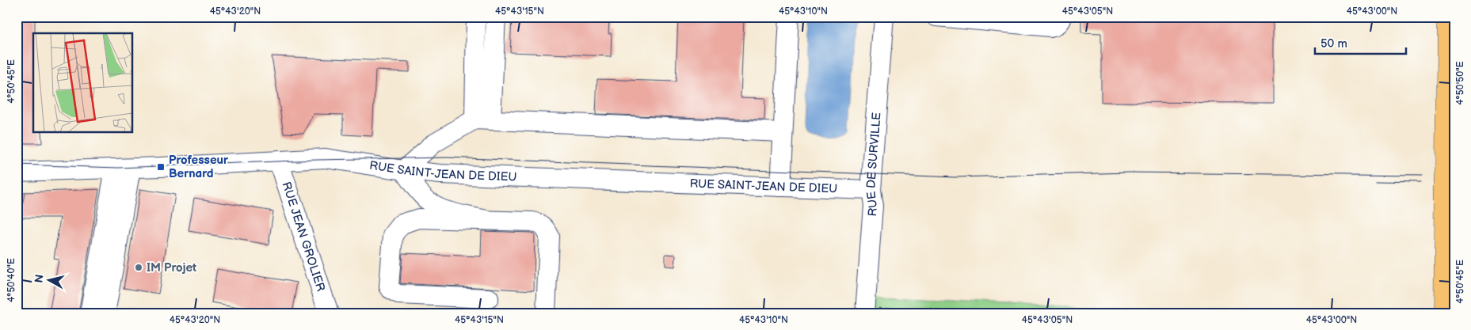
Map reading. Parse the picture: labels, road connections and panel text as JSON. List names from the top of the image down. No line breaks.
{"streets":{"street":["RUE DE SURVILLE","RUE SAINT-JEAN DE DIEU","RUE JEAN GROLIER"]},"crossings":[["RUE DE SURVILLE","RUE SAINT-JEAN DE DIEU"],["RUE SAINT-JEAN DE DIEU","RUE JEAN GROLIER"]],"places":{"transit":["Professeur Bernard"],"other":["IM Projet"]},"scale_bar":"50 m","north":"left","coordinates":["45°43'20\"N","45°43'15\"N","45°43'10\"N","45°43'05\"N","45°43'00\"N","4°50'45\"E","4°50'50\"E","4°50'40\"E"]}
